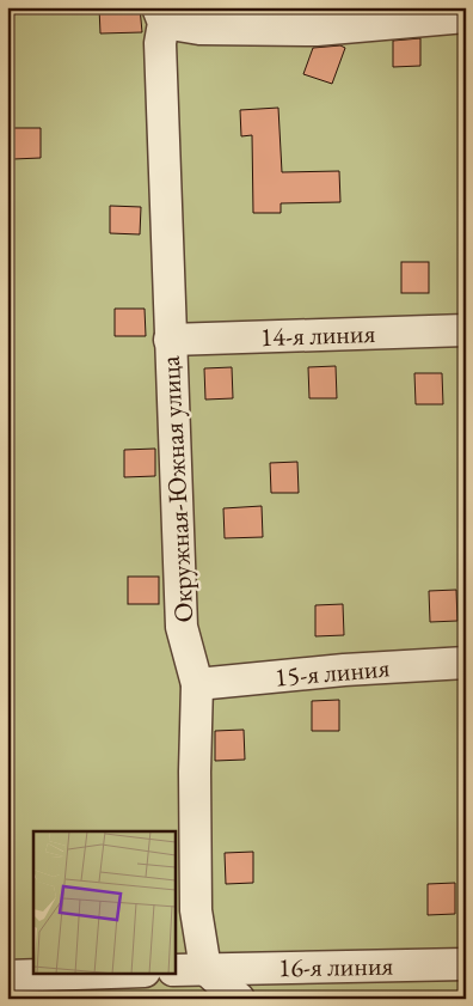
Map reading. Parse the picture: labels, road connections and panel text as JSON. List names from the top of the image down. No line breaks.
{"streets":{"street":["14-я линия","Окружная-Южная улица","15-я линия","16-я линия"]},"crossings":[["14-я линия","Окружная-Южная улица"],["Окружная-Южная улица","15-я линия"],["Окружная-Южная улица","16-я линия"]]}
